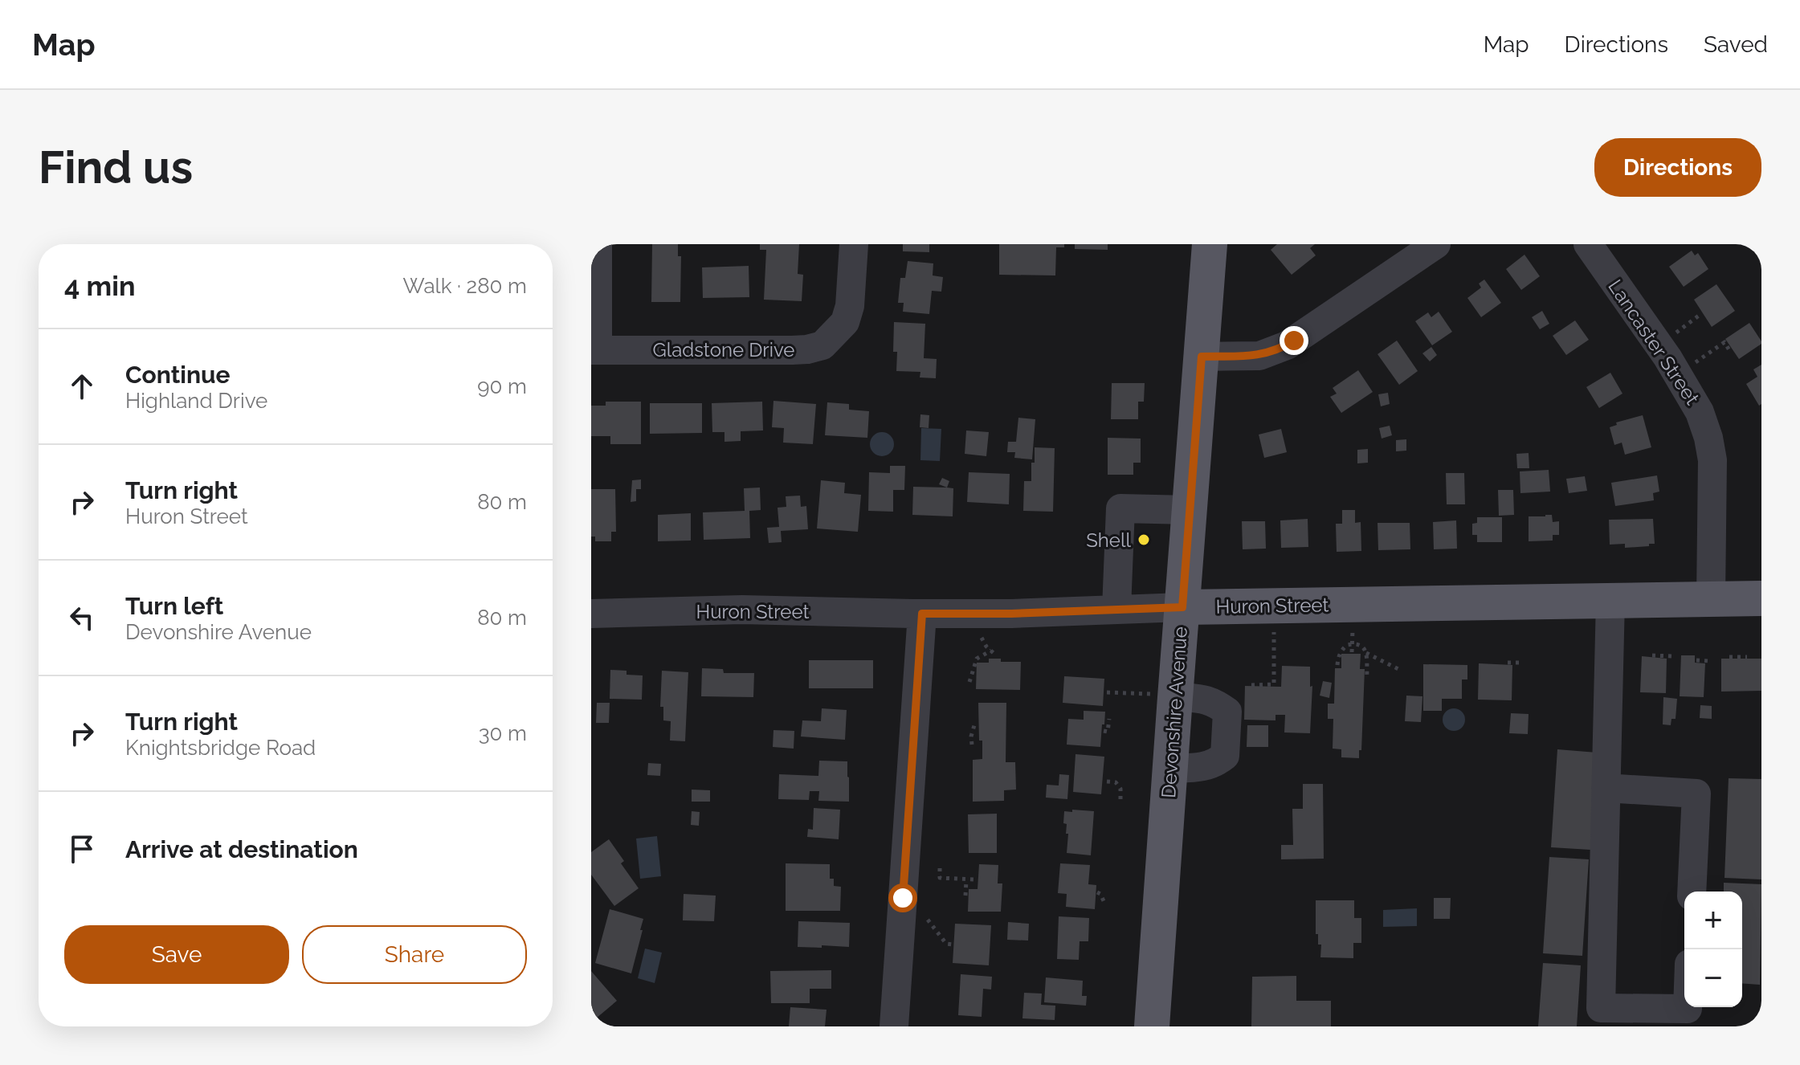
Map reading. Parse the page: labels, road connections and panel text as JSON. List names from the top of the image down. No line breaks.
{"streets":{"main road":["Huron Street","Devonshire Avenue"],"street":["Lancaster Street","Gladstone Drive"]},"crossings":[["Lancaster Street","Huron Street"],["Huron Street","Devonshire Avenue"]],"places":["Shell"],"page":{"header":"Map","nav":["Map","Directions","Saved"],"buttons":["Directions",["Save","Share"]],"title":"Find us","heading":["4 min","Walk · 280 m"],"list":[["Continue","Highland Drive","90 m"],["Turn right","Huron Street","80 m"],["Turn left","Devonshire Avenue","80 m"],["Turn right","Knightsbridge Road","30 m"],"Arrive at destination"],"map_buttons":["+","−"]}}
